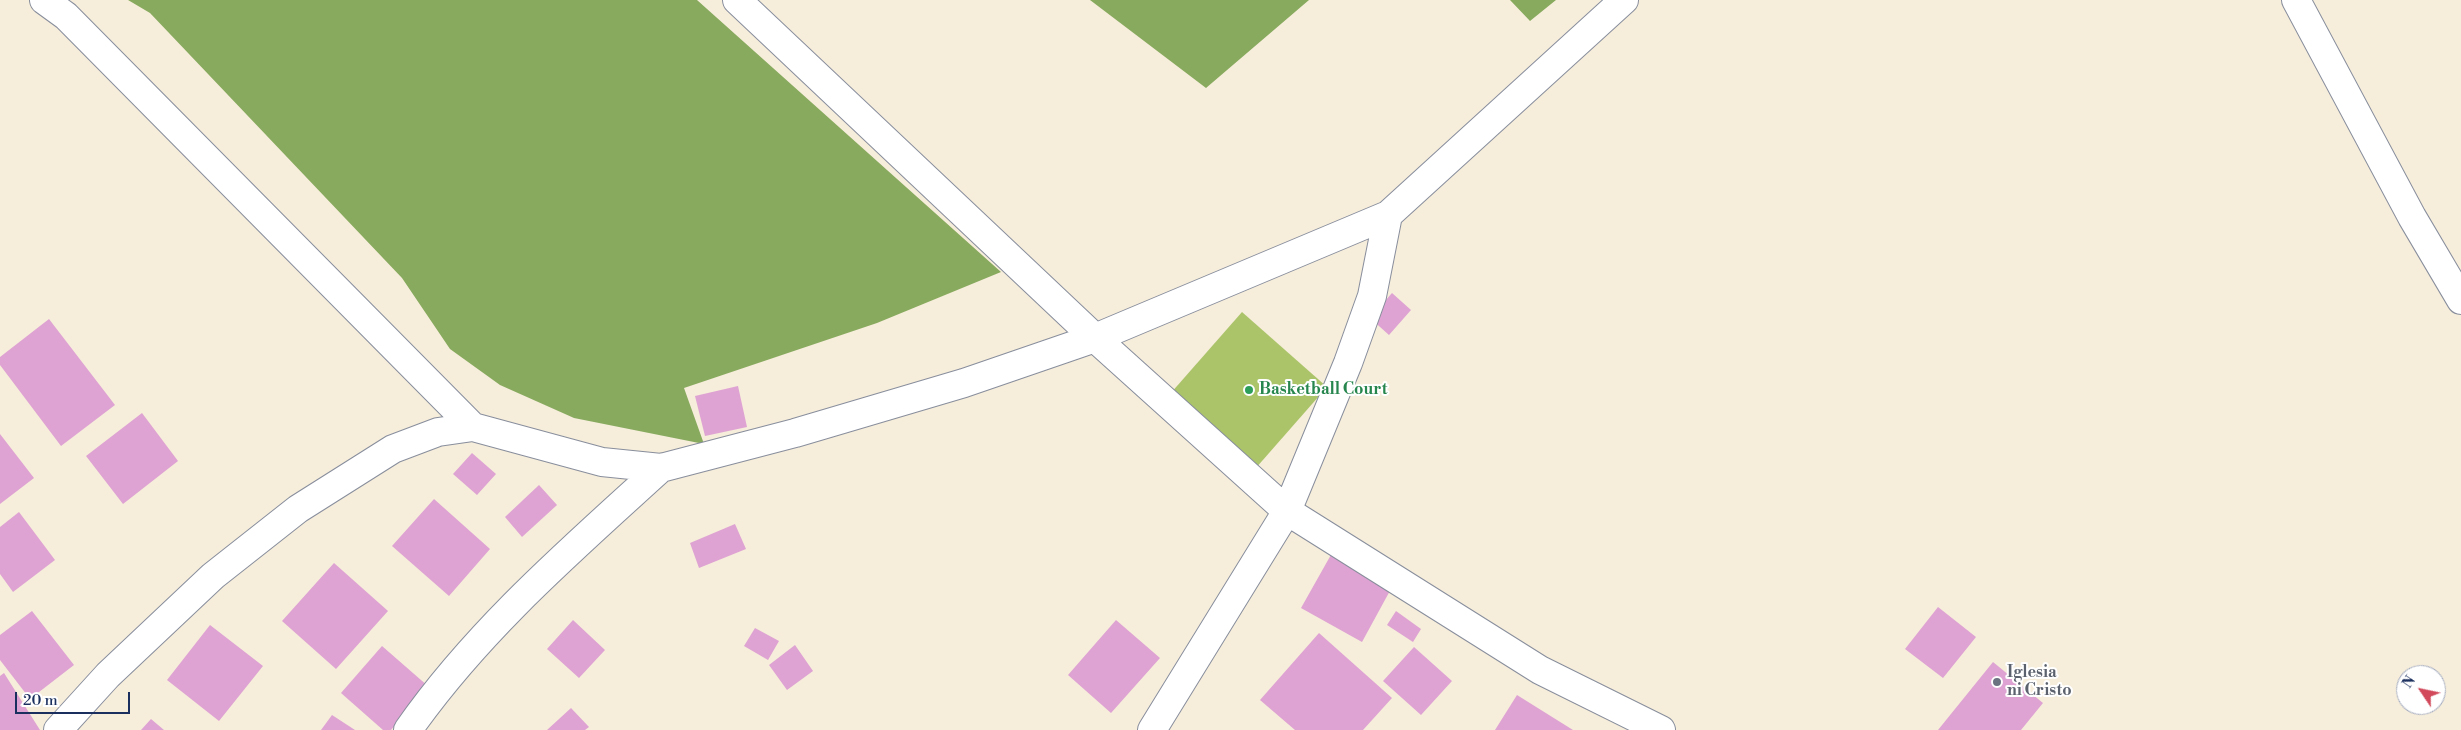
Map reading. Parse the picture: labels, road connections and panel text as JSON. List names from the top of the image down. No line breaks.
{"places":["Basketball Court","Iglesia ni Cristo"],"scale_bar":"20 m","north":"top left"}
